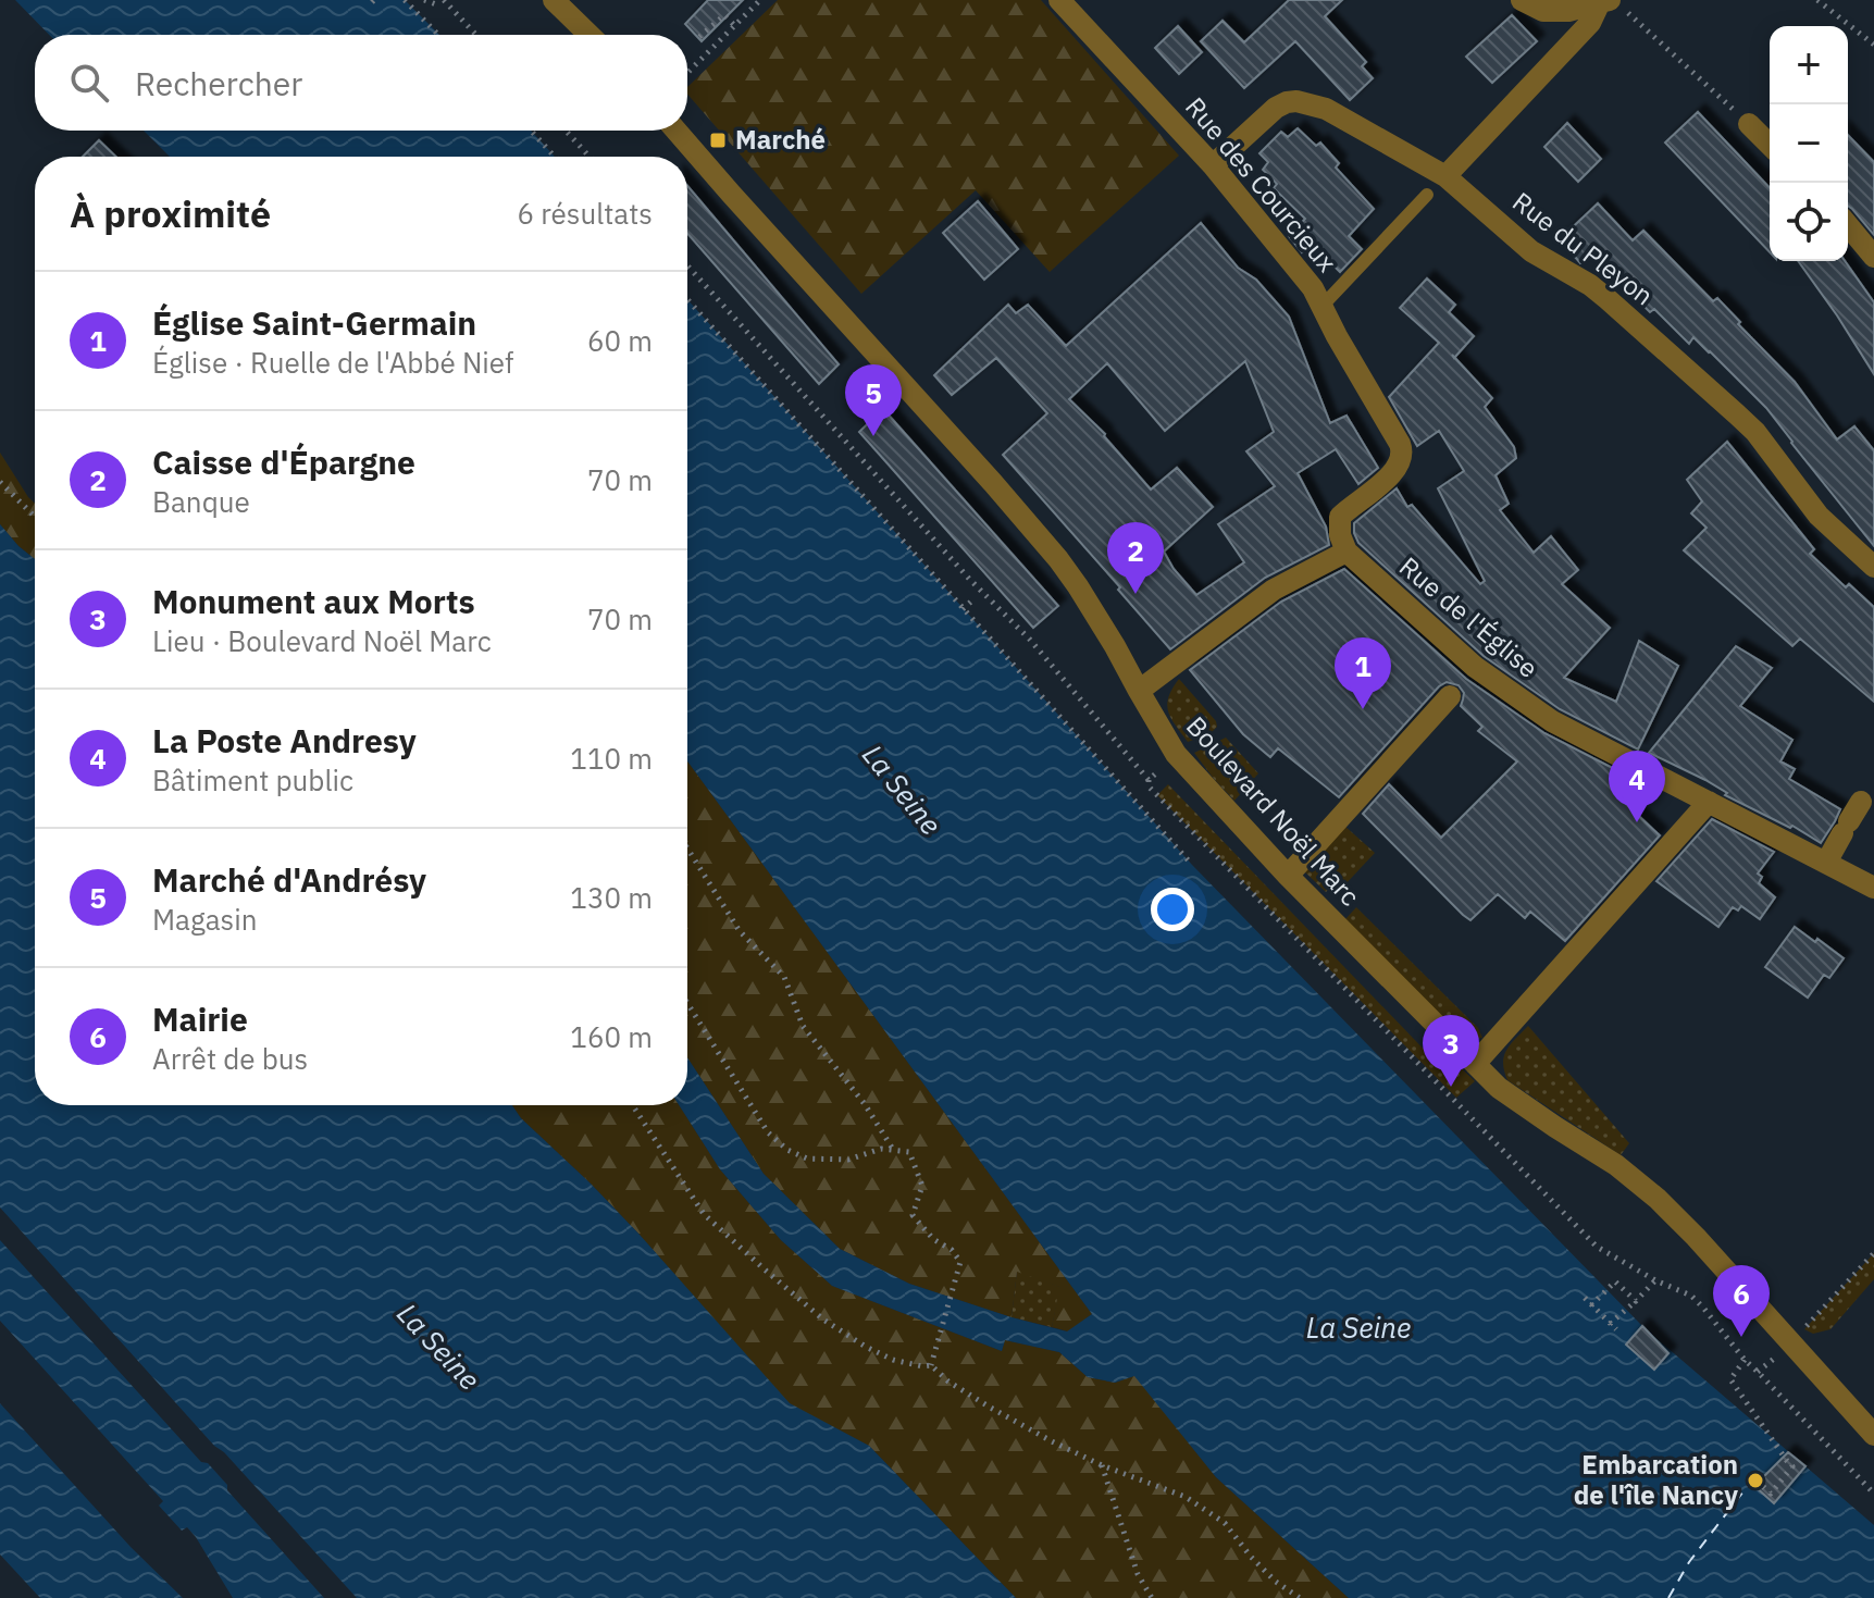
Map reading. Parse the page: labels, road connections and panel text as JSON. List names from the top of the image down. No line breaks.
{"streets":{"street":["Rue des Courcieux","Rue du Pleyon","Rue de l'Église","Boulevard Noël Marc"]},"crossings":[["Rue des Courcieux","Rue du Pleyon"],["Rue des Courcieux","Rue de l'Église"]],"water":["La Seine"],"places":{"transit":["Marché"],"other":["Embarcation de l'île Nancy"]},"page":{"map_buttons":["+","−"],"search":"Rechercher","heading":["À proximité","6 résultats"],"list":[{"mark":"1","name":"Église Saint-Germain","note":"Église · Ruelle de l'Abbé Nief","value":"60 m"},{"mark":"2","name":"Caisse d'Épargne","note":"Banque","value":"70 m"},{"mark":"3","name":"Monument aux Morts","note":"Lieu · Boulevard Noël Marc","value":"70 m"},{"mark":"4","name":"La Poste Andresy","note":"Bâtiment public","value":"110 m"},{"mark":"5","name":"Marché d'Andrésy","note":"Magasin","value":"130 m"},{"mark":"6","name":"Mairie","note":"Arrêt de bus","value":"160 m"}],"pins":["5","2","1","4","3","6"]}}
